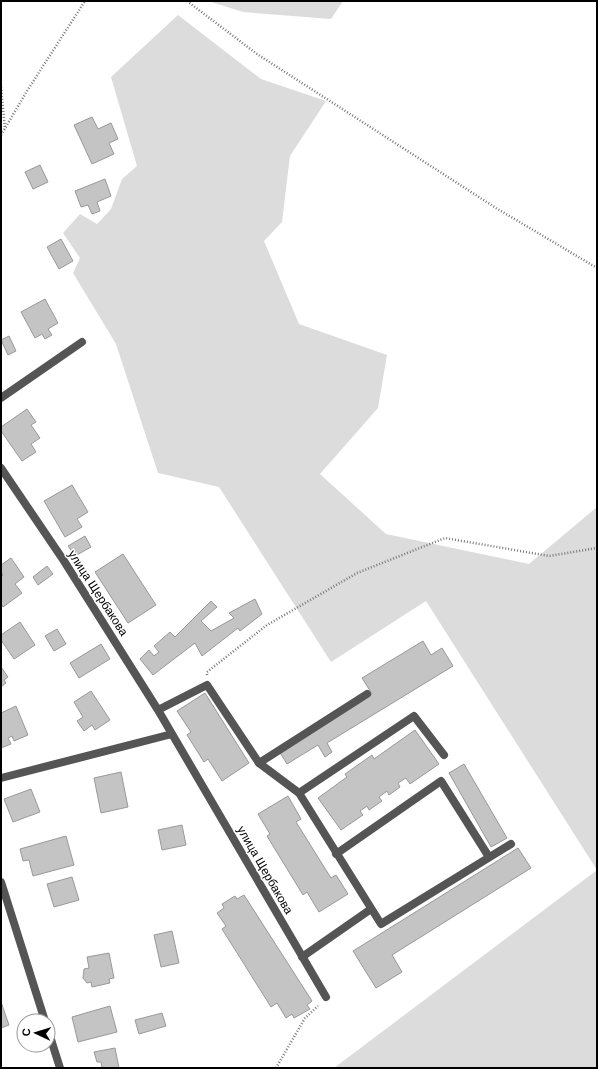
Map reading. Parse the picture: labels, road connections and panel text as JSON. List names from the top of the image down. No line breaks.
{"streets":{"street":["улица Щербакова"]},"north":"left"}
